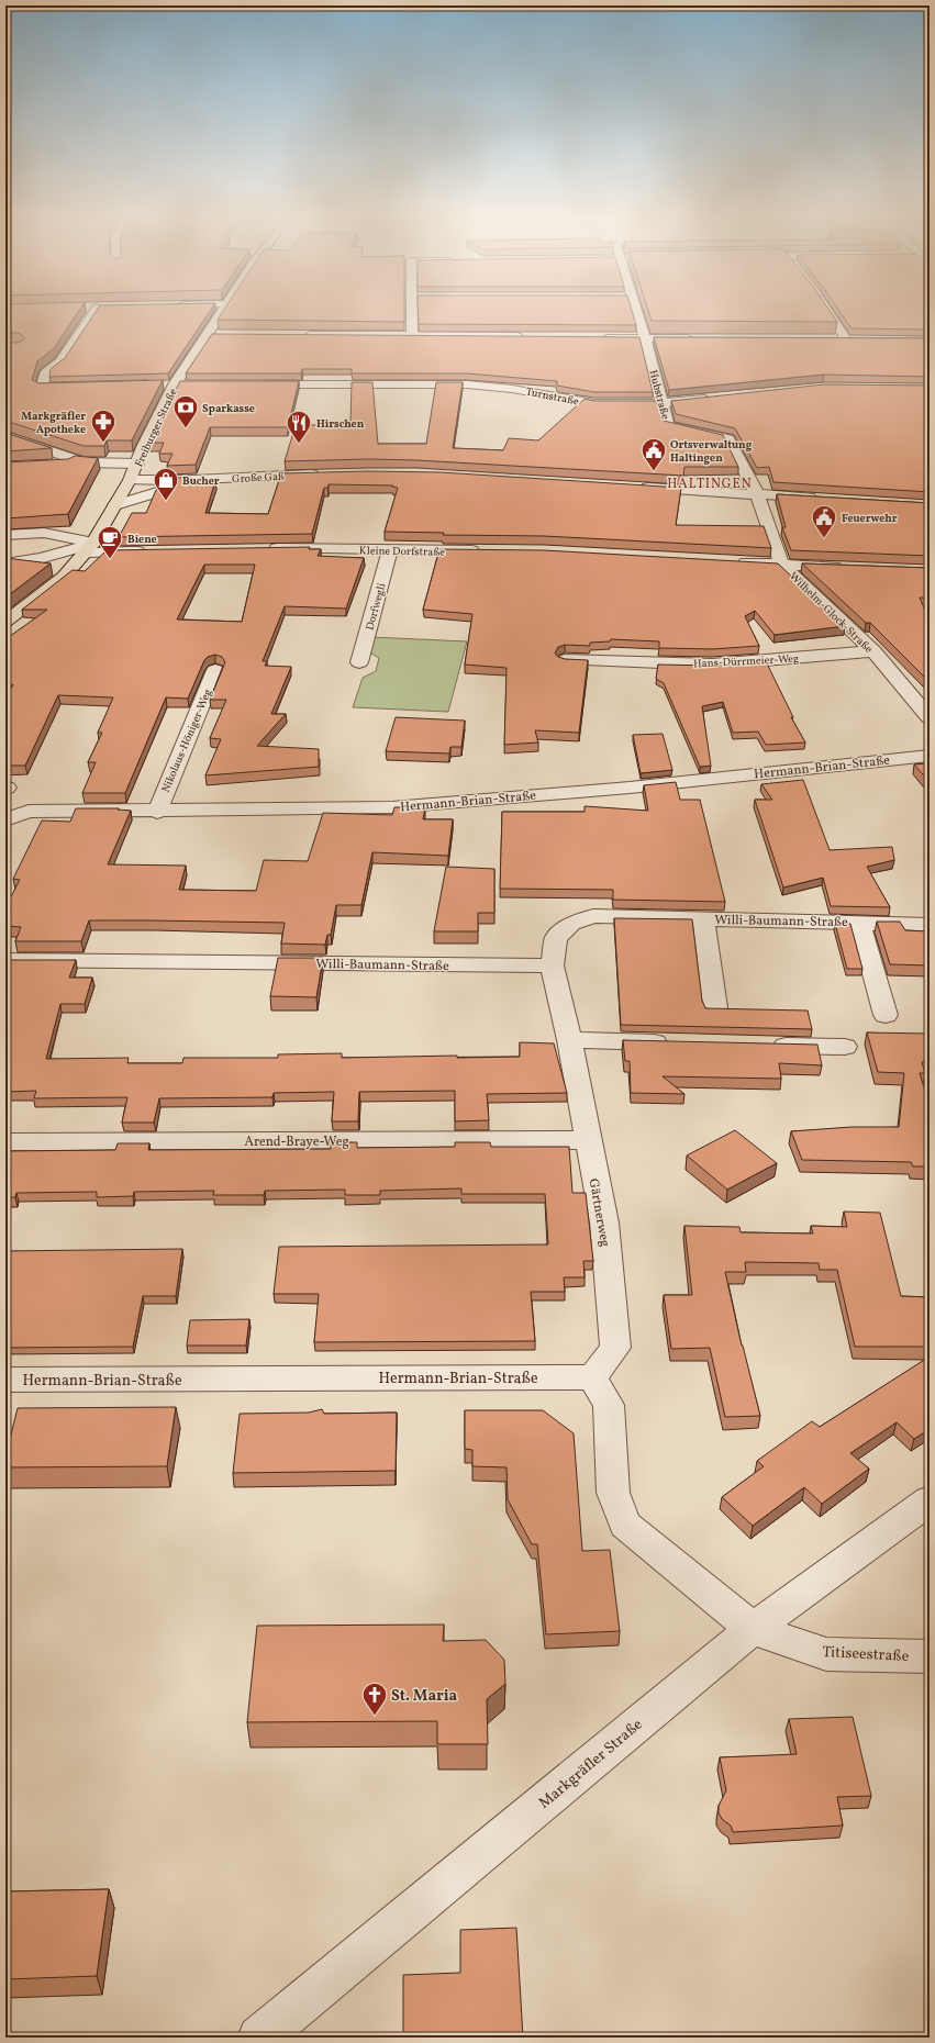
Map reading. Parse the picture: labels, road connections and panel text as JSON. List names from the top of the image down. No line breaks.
{"streets":{"main road":["Freiburger Straße"],"street":["Hubstraße","Turnstraße","Große Gaß","Kleine Dorfstraße","Dorfwegli","Wilhelm-Glock-Straße","Hans-Dürrmeier-Weg","Nikolaus-Höniger-Weg","Hermann-Brian-Straße","Willi-Baumann-Straße","Arend-Braye-Weg","Gärtnerweg","Titiseestraße","Markgräfler Straße"]},"crossings":[["Hubstraße","Turnstraße"],["Hubstraße","Wilhelm-Glock-Straße"],["Freiburger Straße","Große Gaß"],["Kleine Dorfstraße","Dorfwegli"],["Wilhelm-Glock-Straße","Hans-Dürrmeier-Weg"],["Nikolaus-Höniger-Weg","Hermann-Brian-Straße"],["Hermann-Brian-Straße","Gärtnerweg"],["Willi-Baumann-Straße","Gärtnerweg"],["Arend-Braye-Weg","Gärtnerweg"],["Titiseestraße","Markgräfler Straße"]],"districts":["HALTINGEN"],"places":{"bank":["Sparkasse"],"pharmacy":["Markgräfler Apotheke"],"restaurant":["Hirschen"],"public building":["Ortsverwaltung Haltingen","Feuerwehr"],"shop":["Bucher"],"cafe":["Biene"],"church":["St. Maria"]}}
